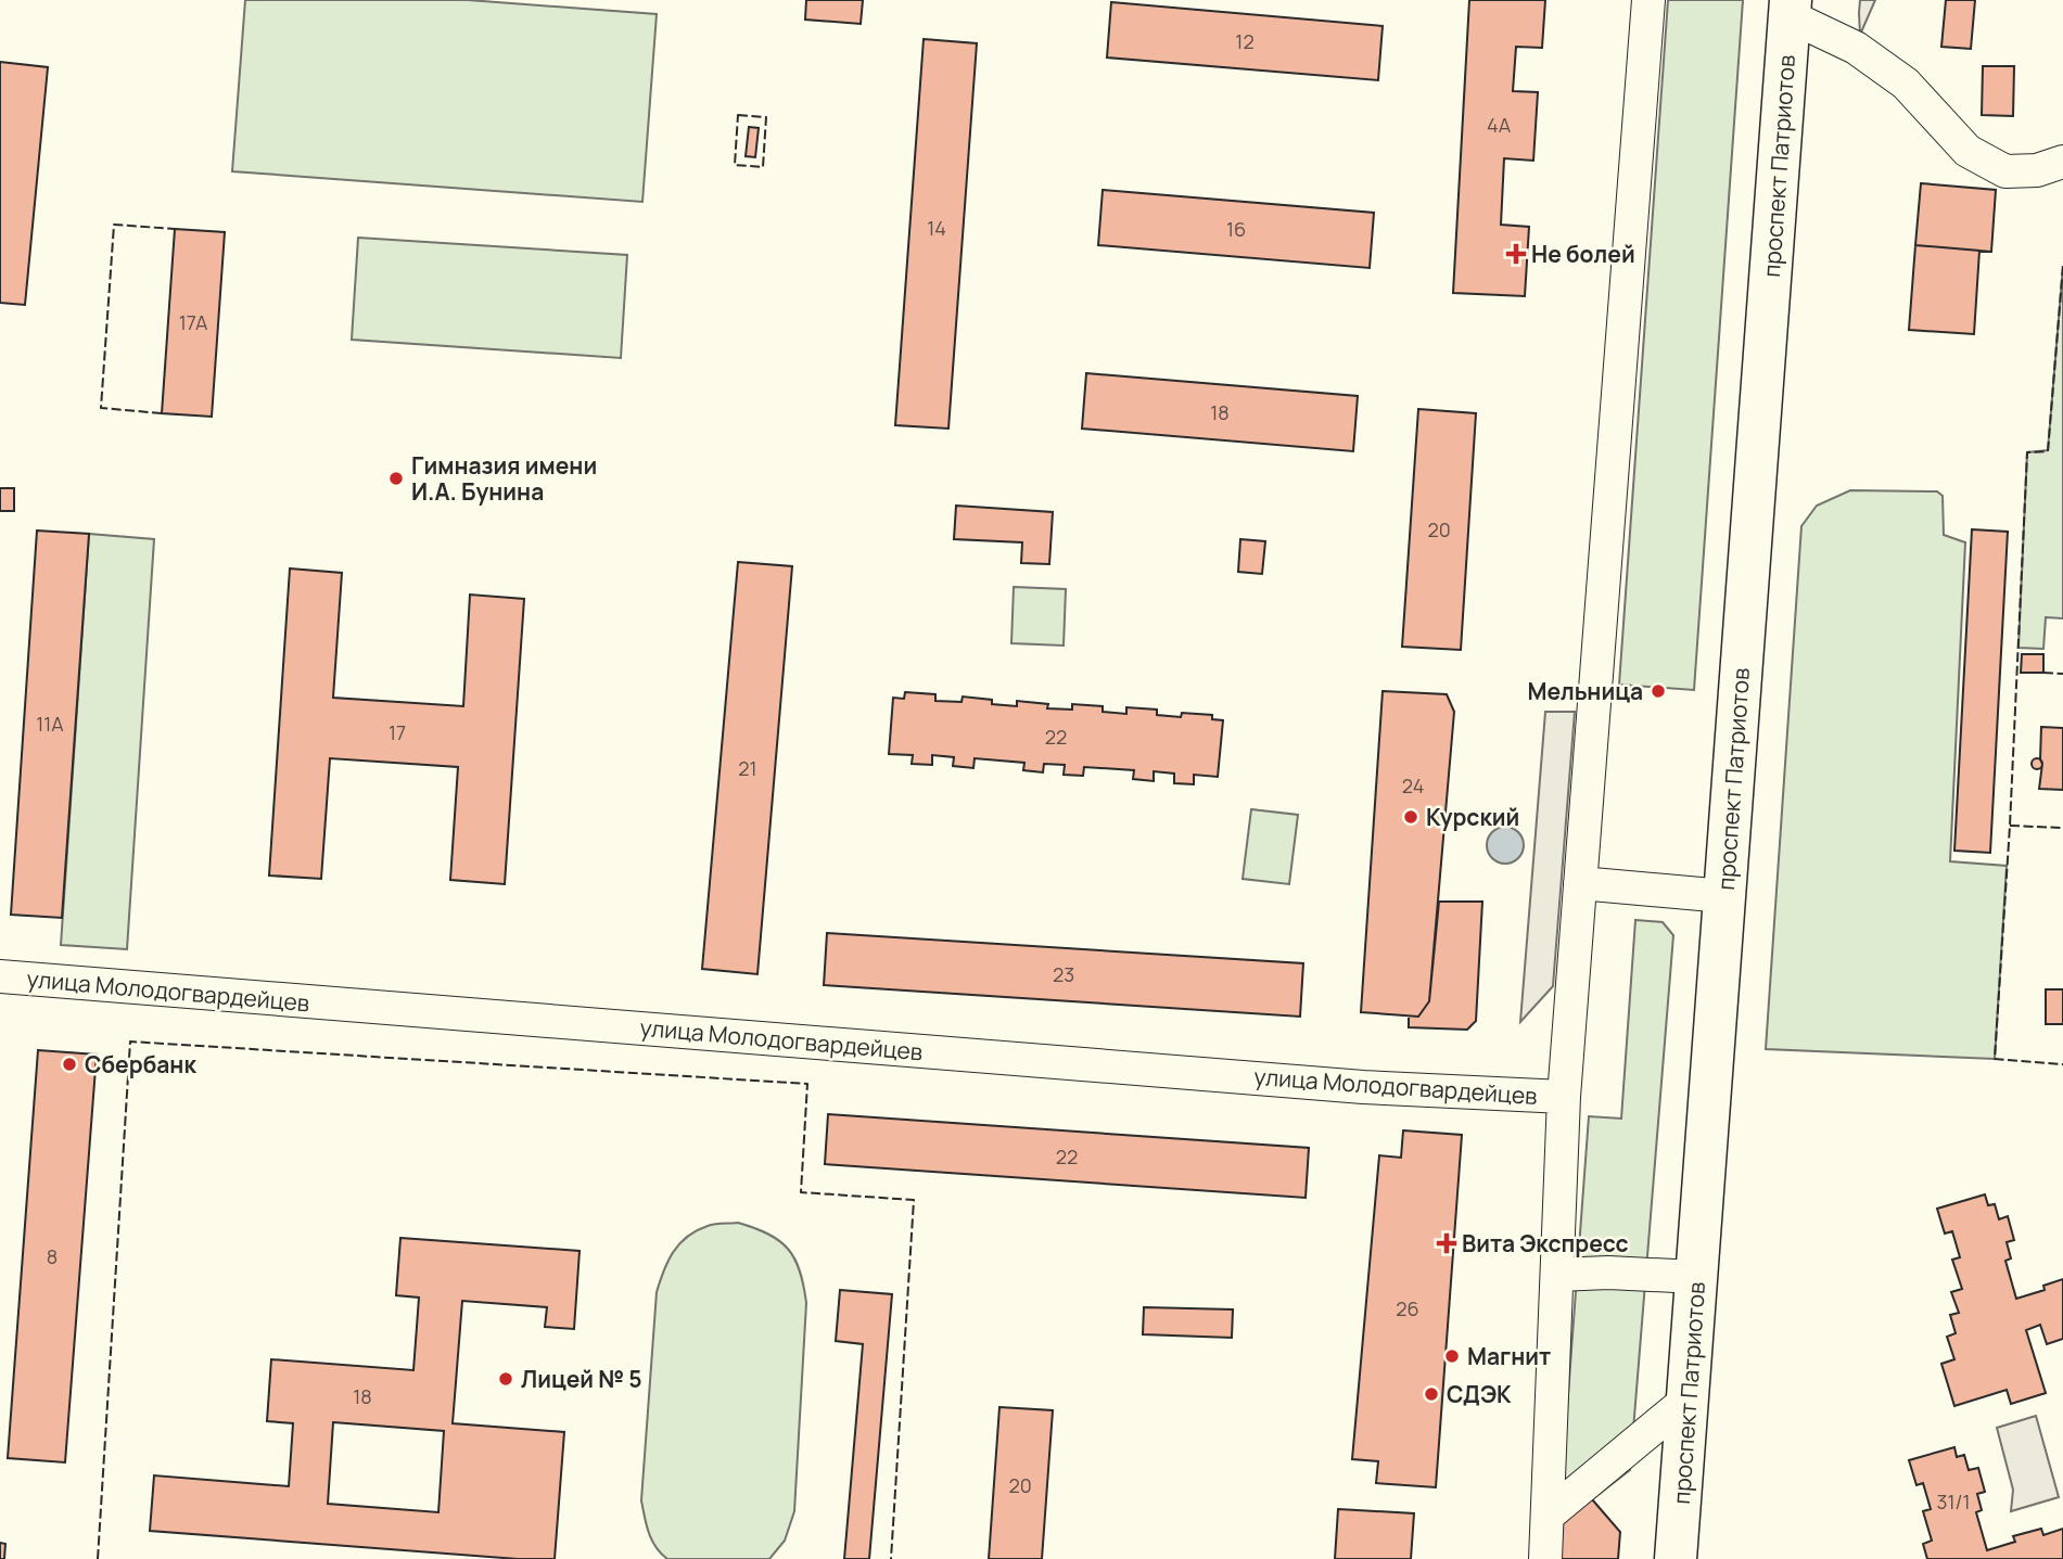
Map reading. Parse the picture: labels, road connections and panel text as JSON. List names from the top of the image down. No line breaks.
{"streets":{"highway":["проспект Патриотов"],"street":["улица Молодогвардейцев"]},"places":{"health":["Не болей","Вита Экспресс"],"other":["Гимназия имени И.А. Бунина","Мельница","Курский","Сбербанк","Магнит","Лицей № 5","СДЭК"]},"house_numbers":["12","4А","14","16","17А","18","20","11А","17","22","21","24","23","22","8","26","18","20","31/1"]}
